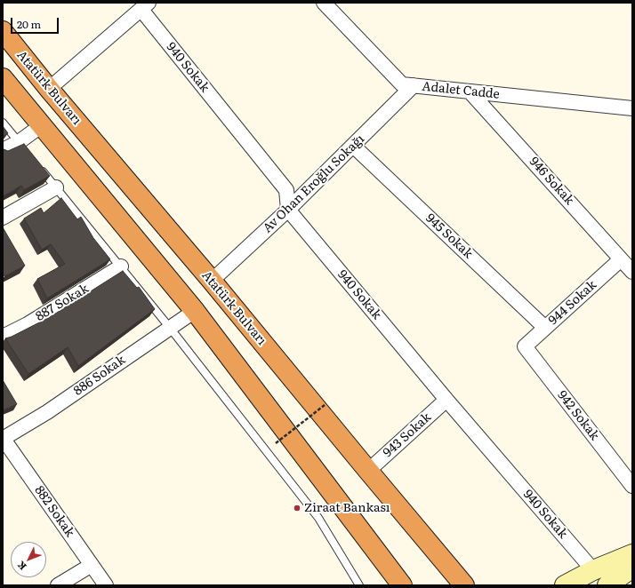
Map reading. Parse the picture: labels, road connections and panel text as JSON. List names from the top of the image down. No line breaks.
{"streets":{"highway":["Atatürk Bulvarı"],"street":["940 Sokak","Adalet Cadde","946 Sokak","Av Ohan Eroğlu Sokağı","945 Sokak","887 Sokak","944 Sokak","886 Sokak","942 Sokak","943 Sokak","882 Sokak"]},"crossings":[["940 Sokak","Av Ohan Eroğlu Sokağı"],["940 Sokak","943 Sokak"],["Atatürk Bulvarı","Av Ohan Eroğlu Sokağı"],["Atatürk Bulvarı","943 Sokak"],["Adalet Cadde","946 Sokak"],["Adalet Cadde","Av Ohan Eroğlu Sokağı"],["946 Sokak","944 Sokak"],["Av Ohan Eroğlu Sokağı","945 Sokak"],["945 Sokak","944 Sokak"],["944 Sokak","942 Sokak"],["886 Sokak","882 Sokak"]],"places":["Ziraat Bankası"],"scale_bar":"20 m","north":"bottom left"}
